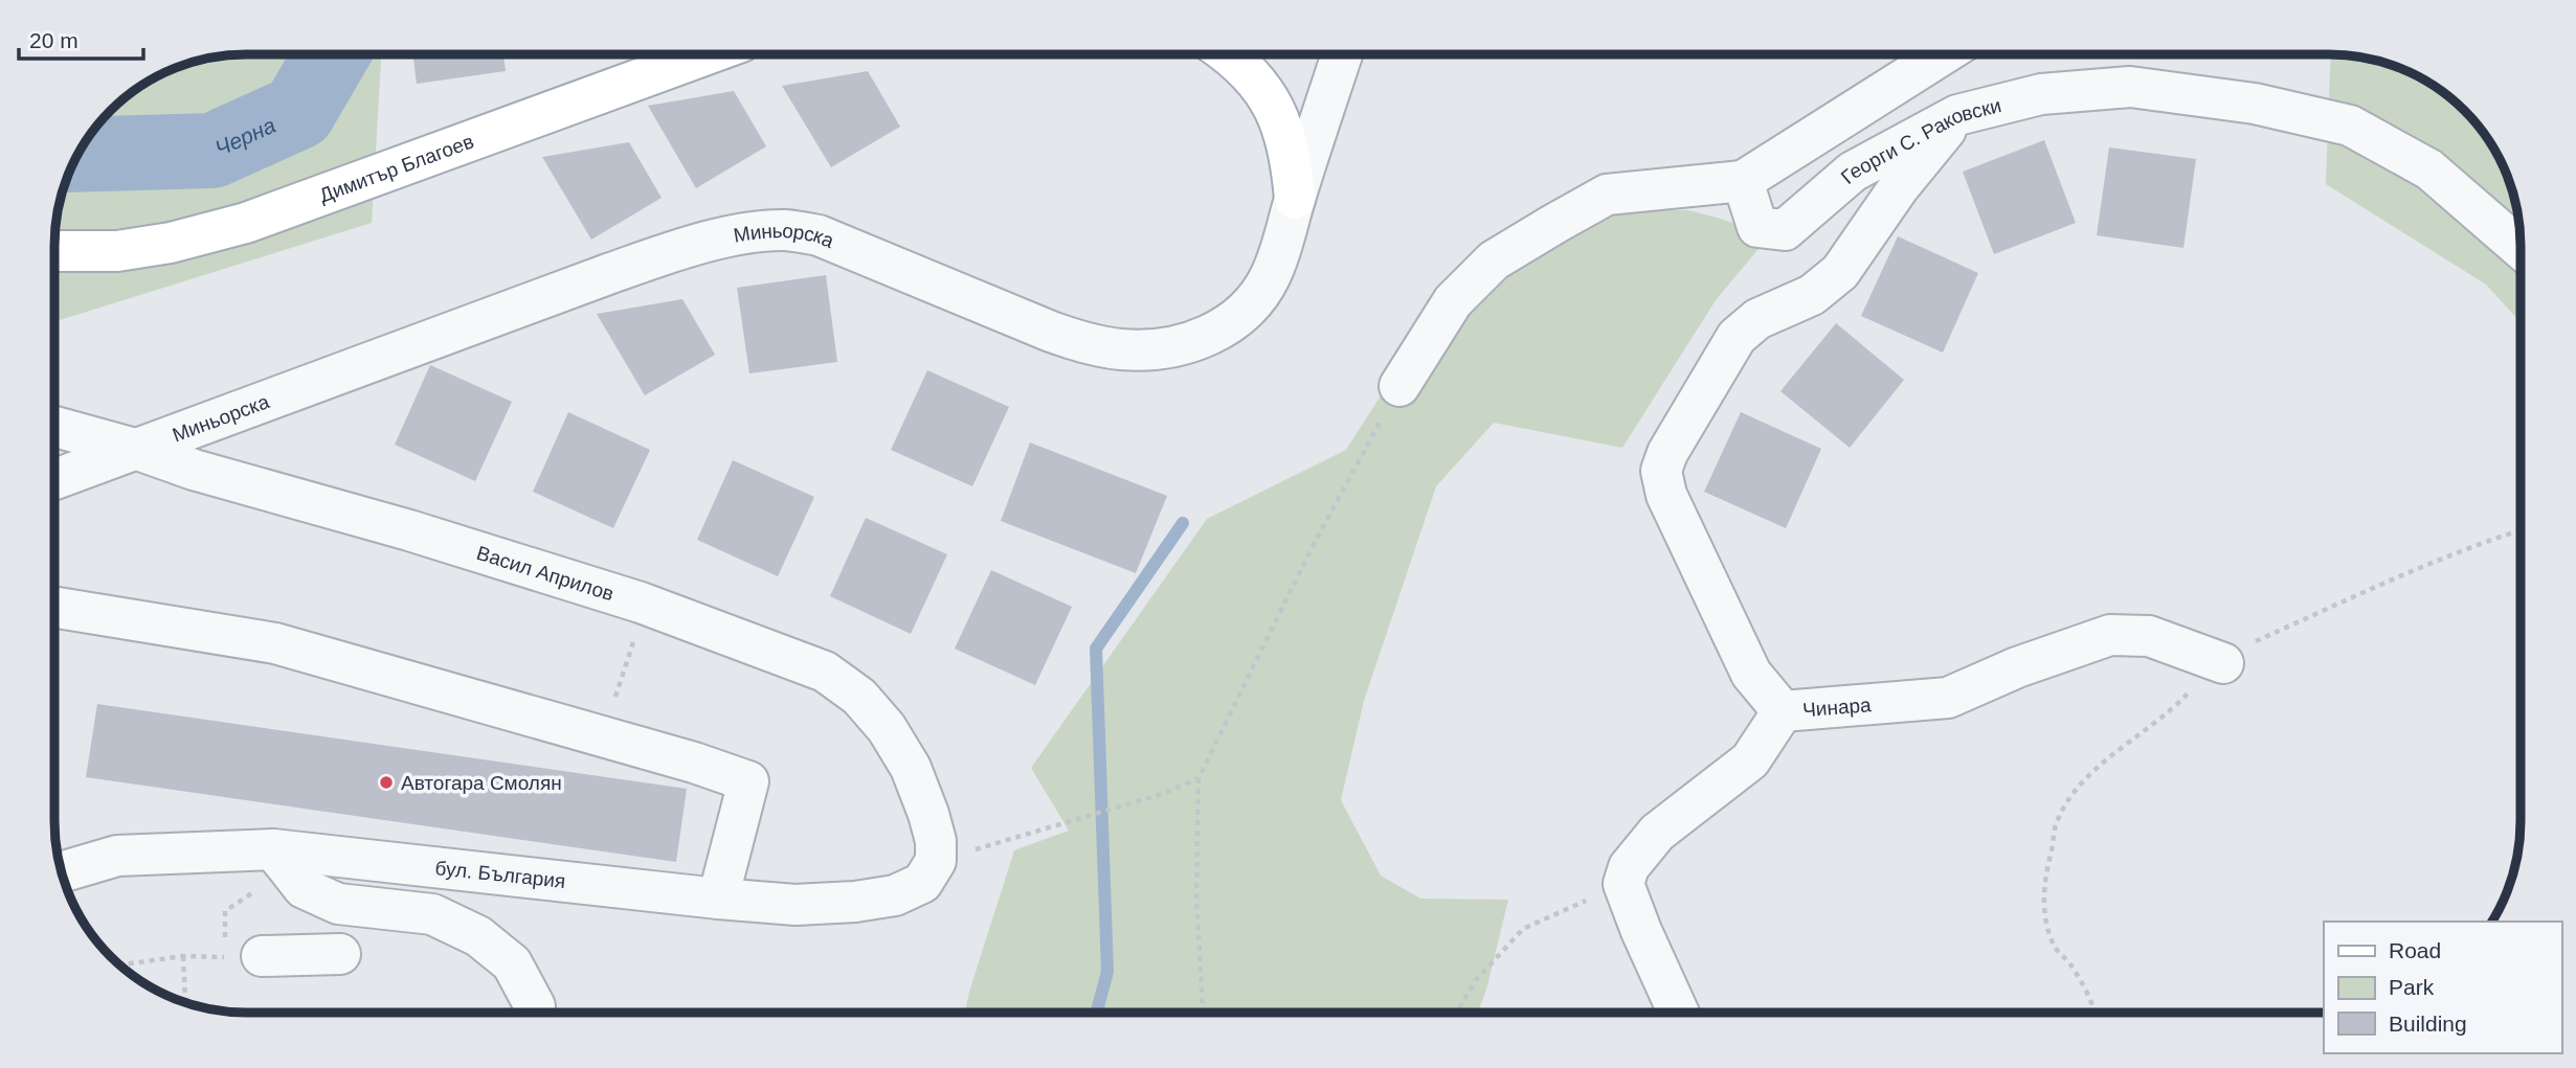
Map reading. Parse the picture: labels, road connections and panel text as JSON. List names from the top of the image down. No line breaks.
{"streets":{"main road":["Димитър Благоев"],"street":["Георги С. Раковски","Миньорска","Васил Априлов","Чинара","бул. България"]},"crossings":[["Миньорска","Васил Априлов"],["Васил Априлов","бул. България"]],"water":["Черна"],"places":["Автогара Смолян"],"legend":["Road","Park","Building"],"scale_bar":"20 m"}
